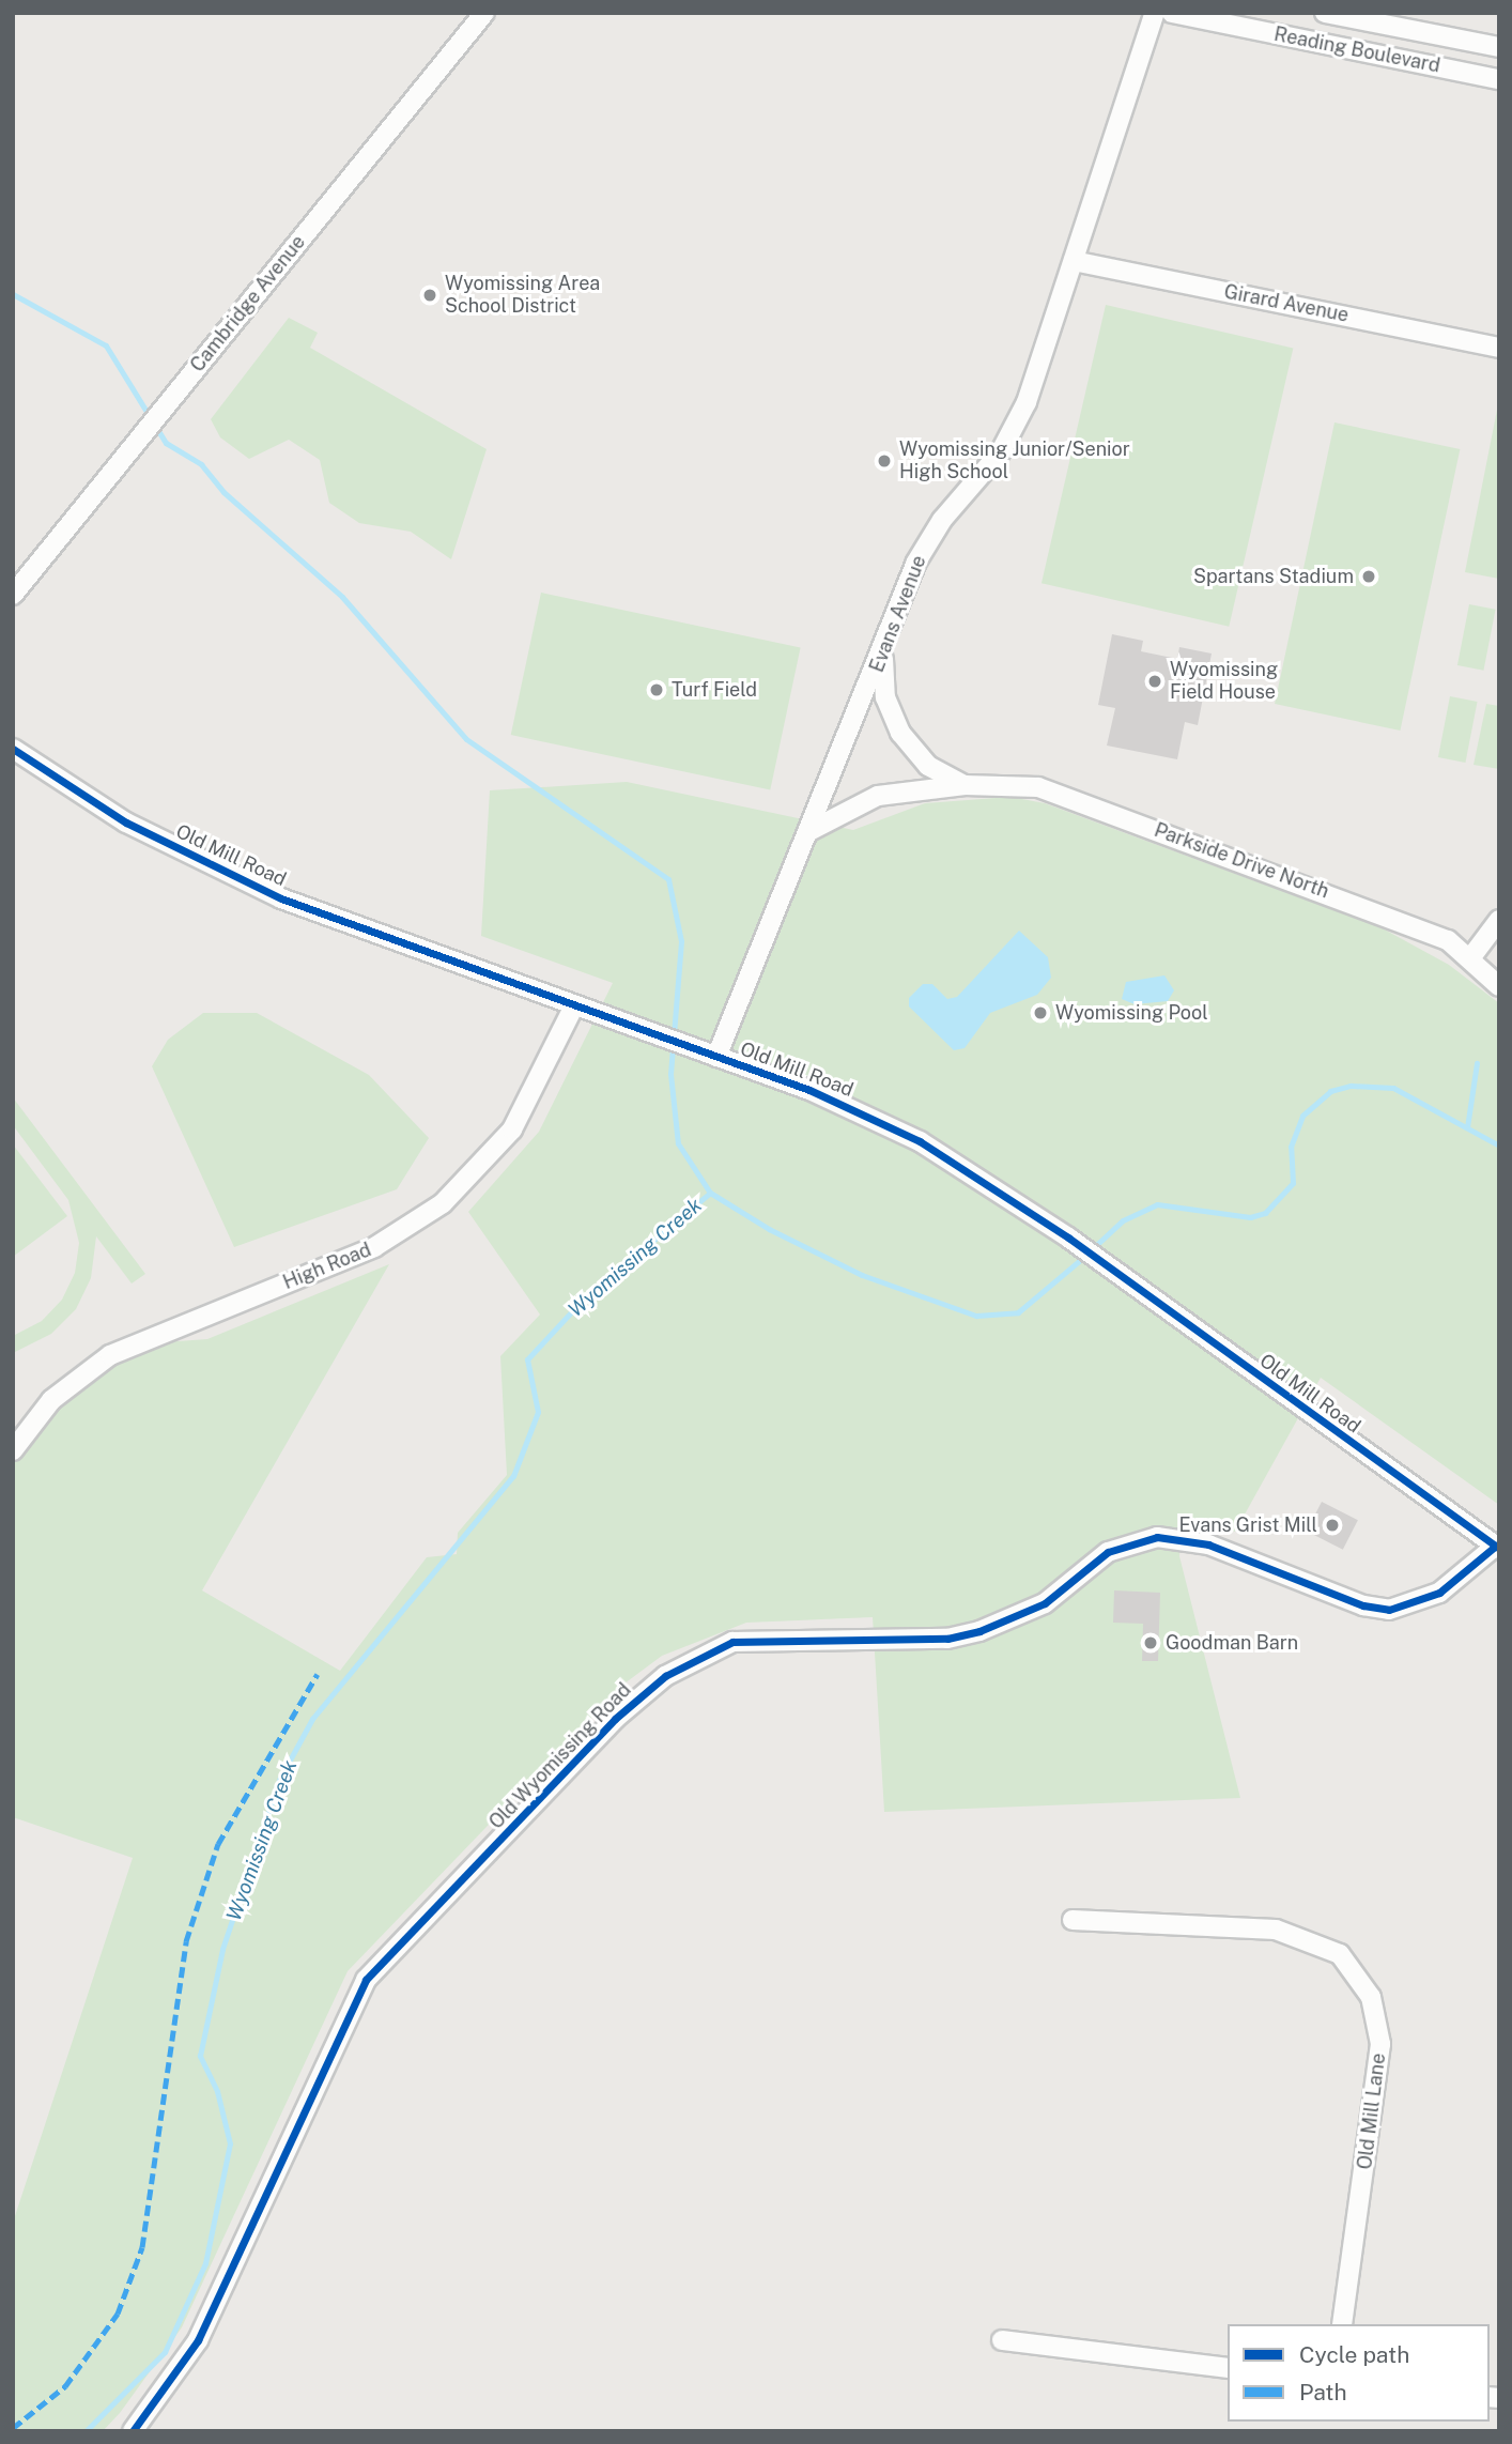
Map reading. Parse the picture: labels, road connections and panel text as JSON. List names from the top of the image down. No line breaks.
{"streets":{"street":["Reading Boulevard","Cambridge Avenue","Girard Avenue","Evans Avenue","Old Mill Road","Parkside Drive North","High Road","Old Wyomissing Road","Old Mill Lane"]},"crossings":[["Girard Avenue","Evans Avenue"],["Evans Avenue","Old Mill Road"],["Evans Avenue","Parkside Drive North"],["Old Mill Road","High Road"],["Old Mill Road","Old Wyomissing Road"]],"water":["Wyomissing Creek"],"places":["Wyomissing Area School District","Wyomissing Junior/Senior High School","Spartans Stadium","Wyomissing Field House","Turf Field","Wyomissing Pool","Evans Grist Mill","Goodman Barn"],"legend":["Cycle path","Path"]}
